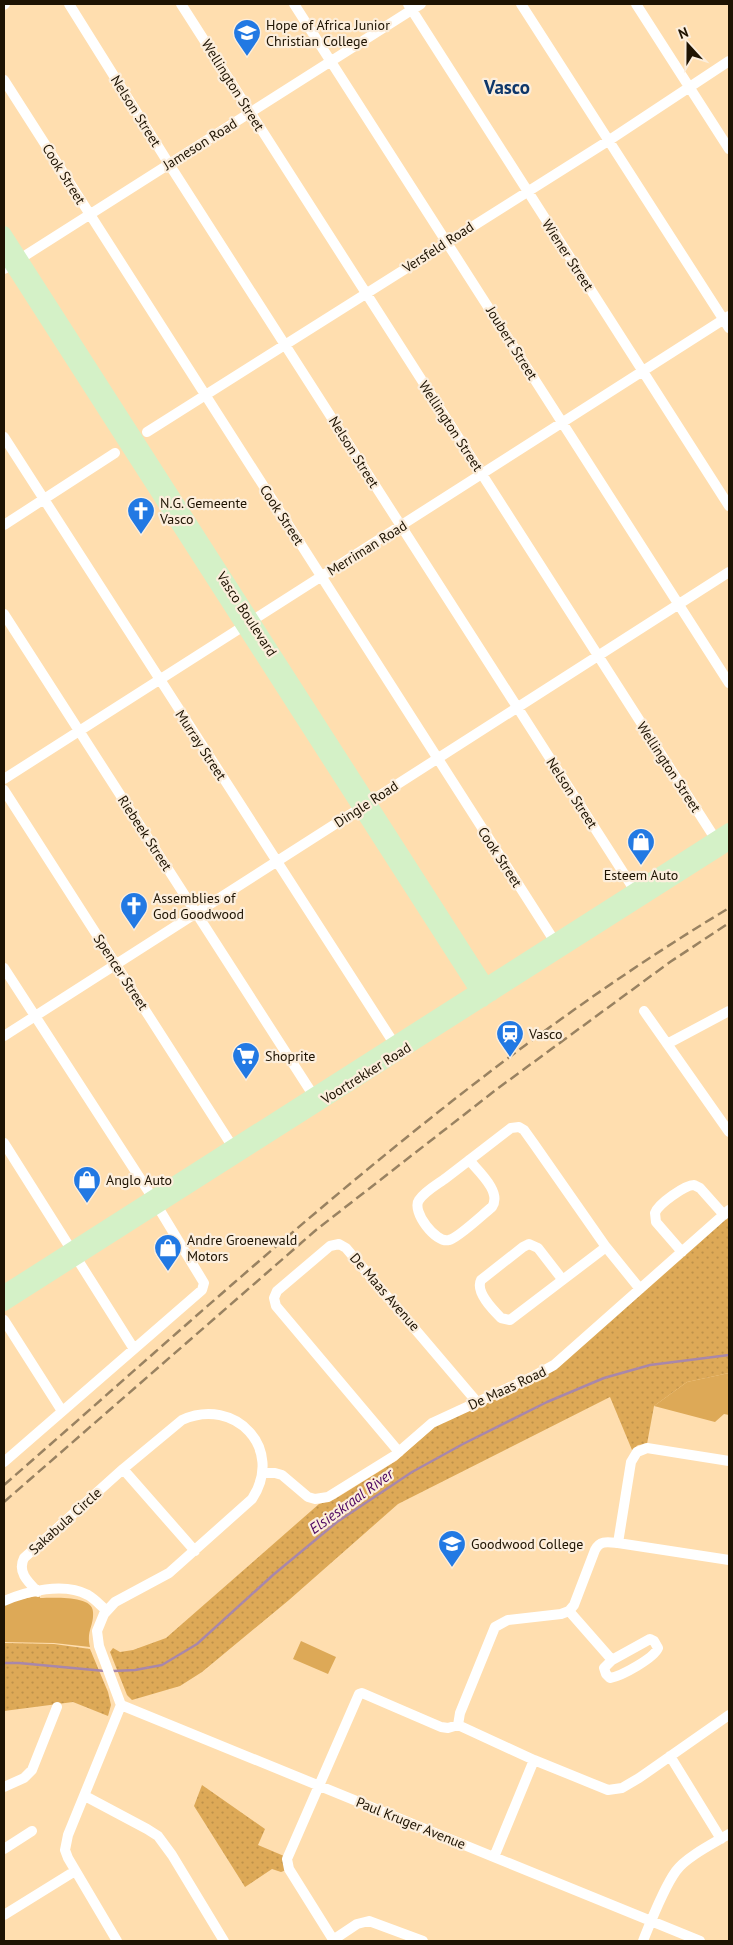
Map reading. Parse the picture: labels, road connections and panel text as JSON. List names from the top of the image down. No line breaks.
{"streets":{"main road":["Vasco Boulevard","Voortrekker Road"],"street":["Wellington Street","Nelson Street","Jameson Road","Cook Street","Versfeld Road","Wiener Street","Joubert Street","Merriman Road","Murray Street","Dingle Road","Riebeek Street","Spencer Street","De Maas Avenue","De Maas Road","Sakabula Circle","Paul Kruger Avenue"]},"crossings":[["Wellington Street","Jameson Road"],["Wellington Street","Versfeld Road"],["Wellington Street","Merriman Road"],["Wellington Street","Dingle Road"],["Wellington Street","Voortrekker Road"],["Nelson Street","Jameson Road"],["Nelson Street","Versfeld Road"],["Nelson Street","Merriman Road"],["Nelson Street","Dingle Road"],["Nelson Street","Voortrekker Road"],["Jameson Road","Cook Street"],["Jameson Road","Wiener Street"],["Jameson Road","Joubert Street"],["Jameson Road","Vasco Boulevard"],["Cook Street","Versfeld Road"],["Cook Street","Merriman Road"],["Cook Street","Dingle Road"],["Cook Street","Voortrekker Road"],["Versfeld Road","Wiener Street"],["Versfeld Road","Joubert Street"],["Wiener Street","Merriman Road"],["Joubert Street","Merriman Road"],["Joubert Street","Dingle Road"],["Merriman Road","Vasco Boulevard"],["Merriman Road","Murray Street"],["Merriman Road","Riebeek Street"],["Vasco Boulevard","Dingle Road"],["Vasco Boulevard","Voortrekker Road"],["Murray Street","Dingle Road"],["Murray Street","Voortrekker Road"],["Dingle Road","Riebeek Street"],["Dingle Road","Spencer Street"],["Riebeek Street","Voortrekker Road"],["Spencer Street","Voortrekker Road"],["De Maas Avenue","De Maas Road"],["De Maas Road","Sakabula Circle"]],"districts":["Vasco"],"water":["Elsieskraal River"],"places":{"school or university":["Hope of Africa Junior Christian College","Goodwood College"],"church":["N.G. Gemeente Vasco","Assemblies of God Goodwood"],"shop":["Esteem Auto","Anglo Auto","Andre Groenewald Motors"],"station":["Vasco"],"supermarket":["Shoprite"]},"north":"top"}
